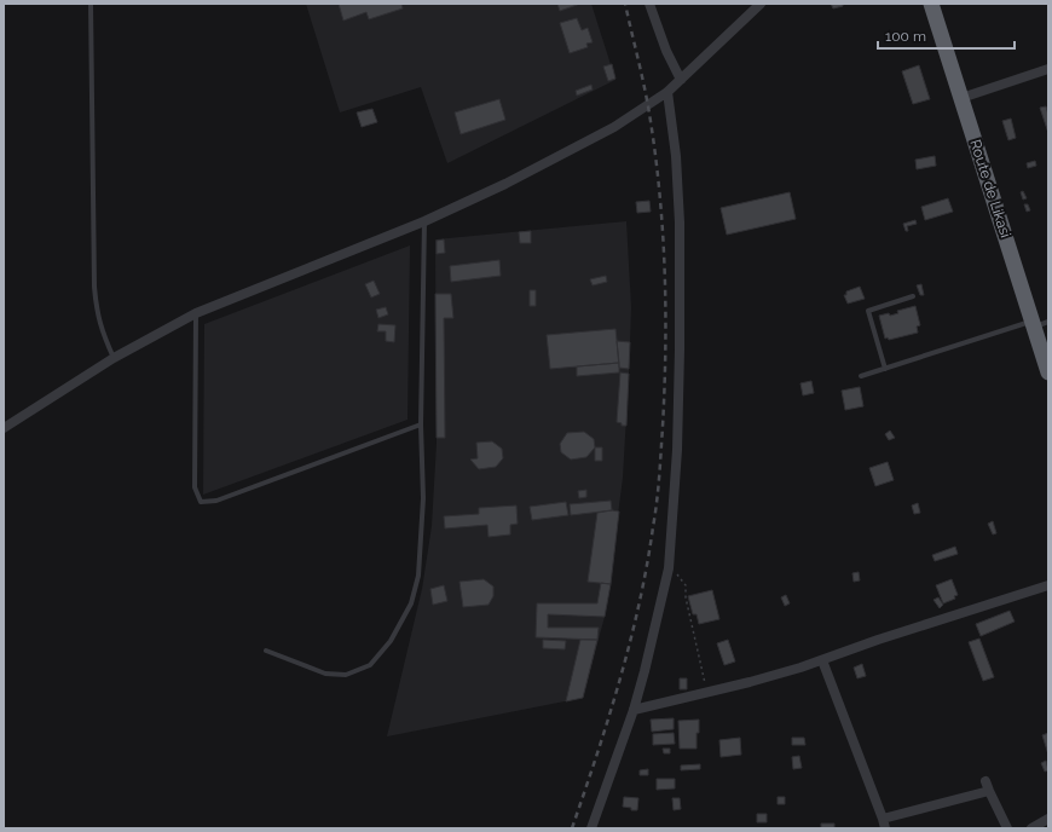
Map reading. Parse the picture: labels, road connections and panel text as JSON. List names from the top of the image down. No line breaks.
{"streets":{"highway":["Route de Likasi"]},"scale_bar":"100 m"}
